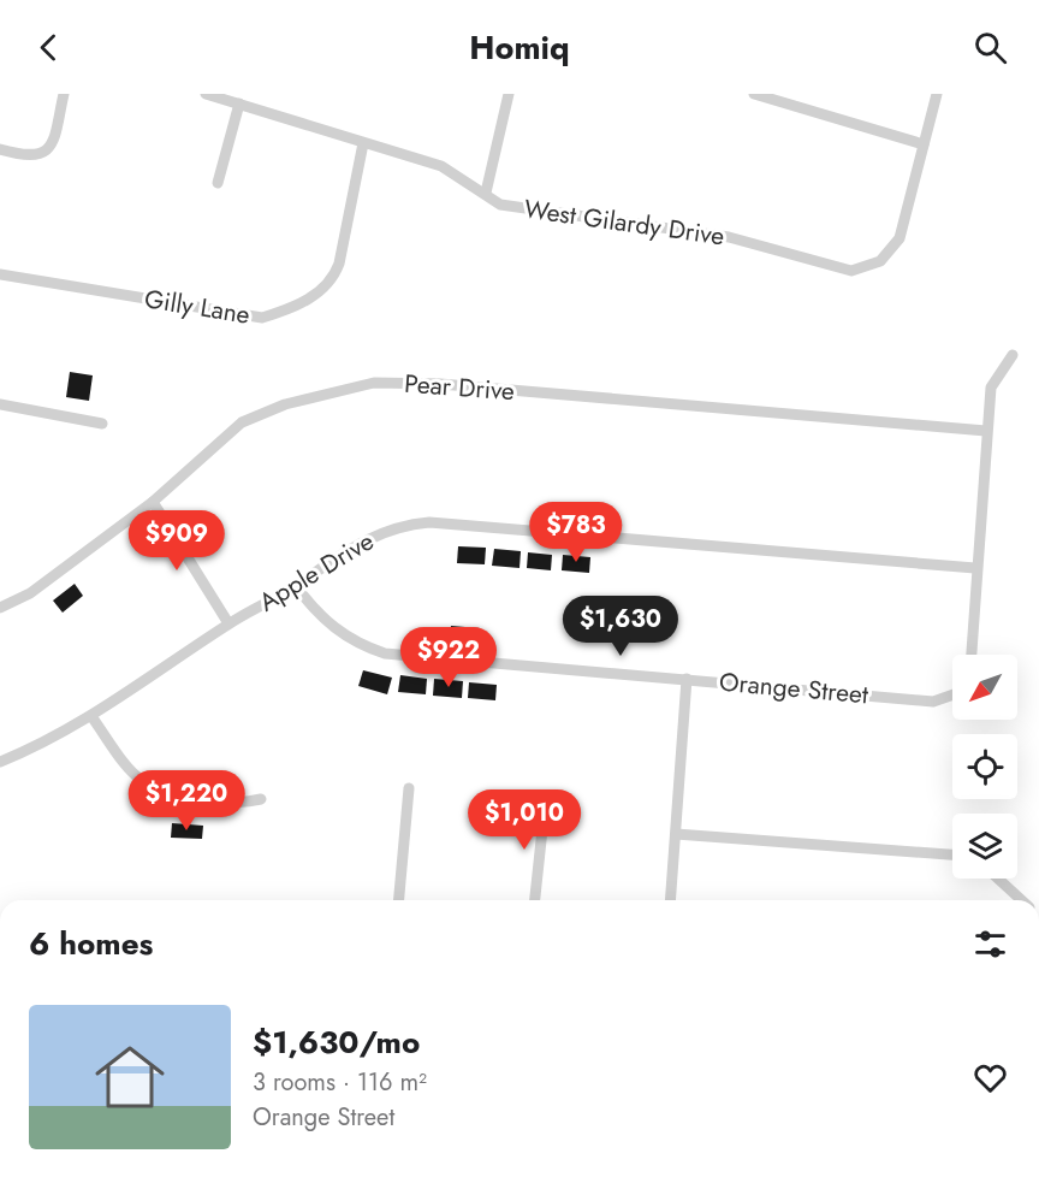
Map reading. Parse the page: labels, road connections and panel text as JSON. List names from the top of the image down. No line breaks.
{"streets":{"street":["West Gilardy Drive","Gilly Lane","Pear Drive","Apple Drive","Orange Street"]},"crossings":[["West Gilardy Drive","Gilly Lane"],["Apple Drive","Orange Street"]],"north":"bottom left","page":{"header":"Homiq","price":["$783","$909","$1,630","$922","$1,220","$1,010"],"heading":"6 homes","list":[{"name":"$1,630/mo","note":"3 rooms · 116 m² · Orange Street"}]}}
